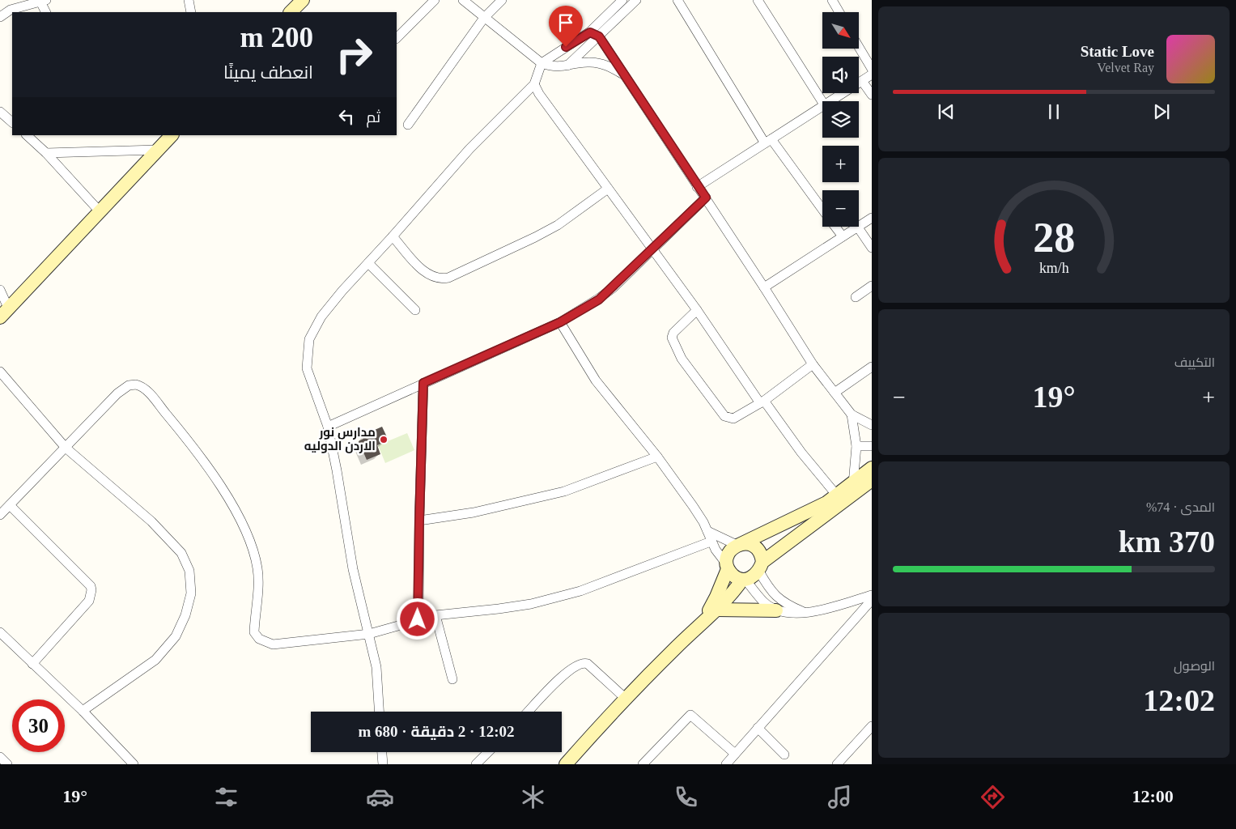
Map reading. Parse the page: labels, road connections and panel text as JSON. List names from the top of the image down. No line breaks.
{"places":["مدارس نور الاردن الدوليه"],"north":"bottom right","page":{"map_buttons":["+","−"],"turn":["200 m","انعطف يمينًا"],"song":["Static Love","Velvet Ray"],"then":"ثم","tile":["التكييف",["المدى · 74%","370 km"],["الوصول","12:02"]],"heat":["−","19°","+"],"limit":"30","trip":"12:02 · 2 دقيقة · 680 m","tabs":["12:00","19°"],"gauge":["28","km/h"]}}
